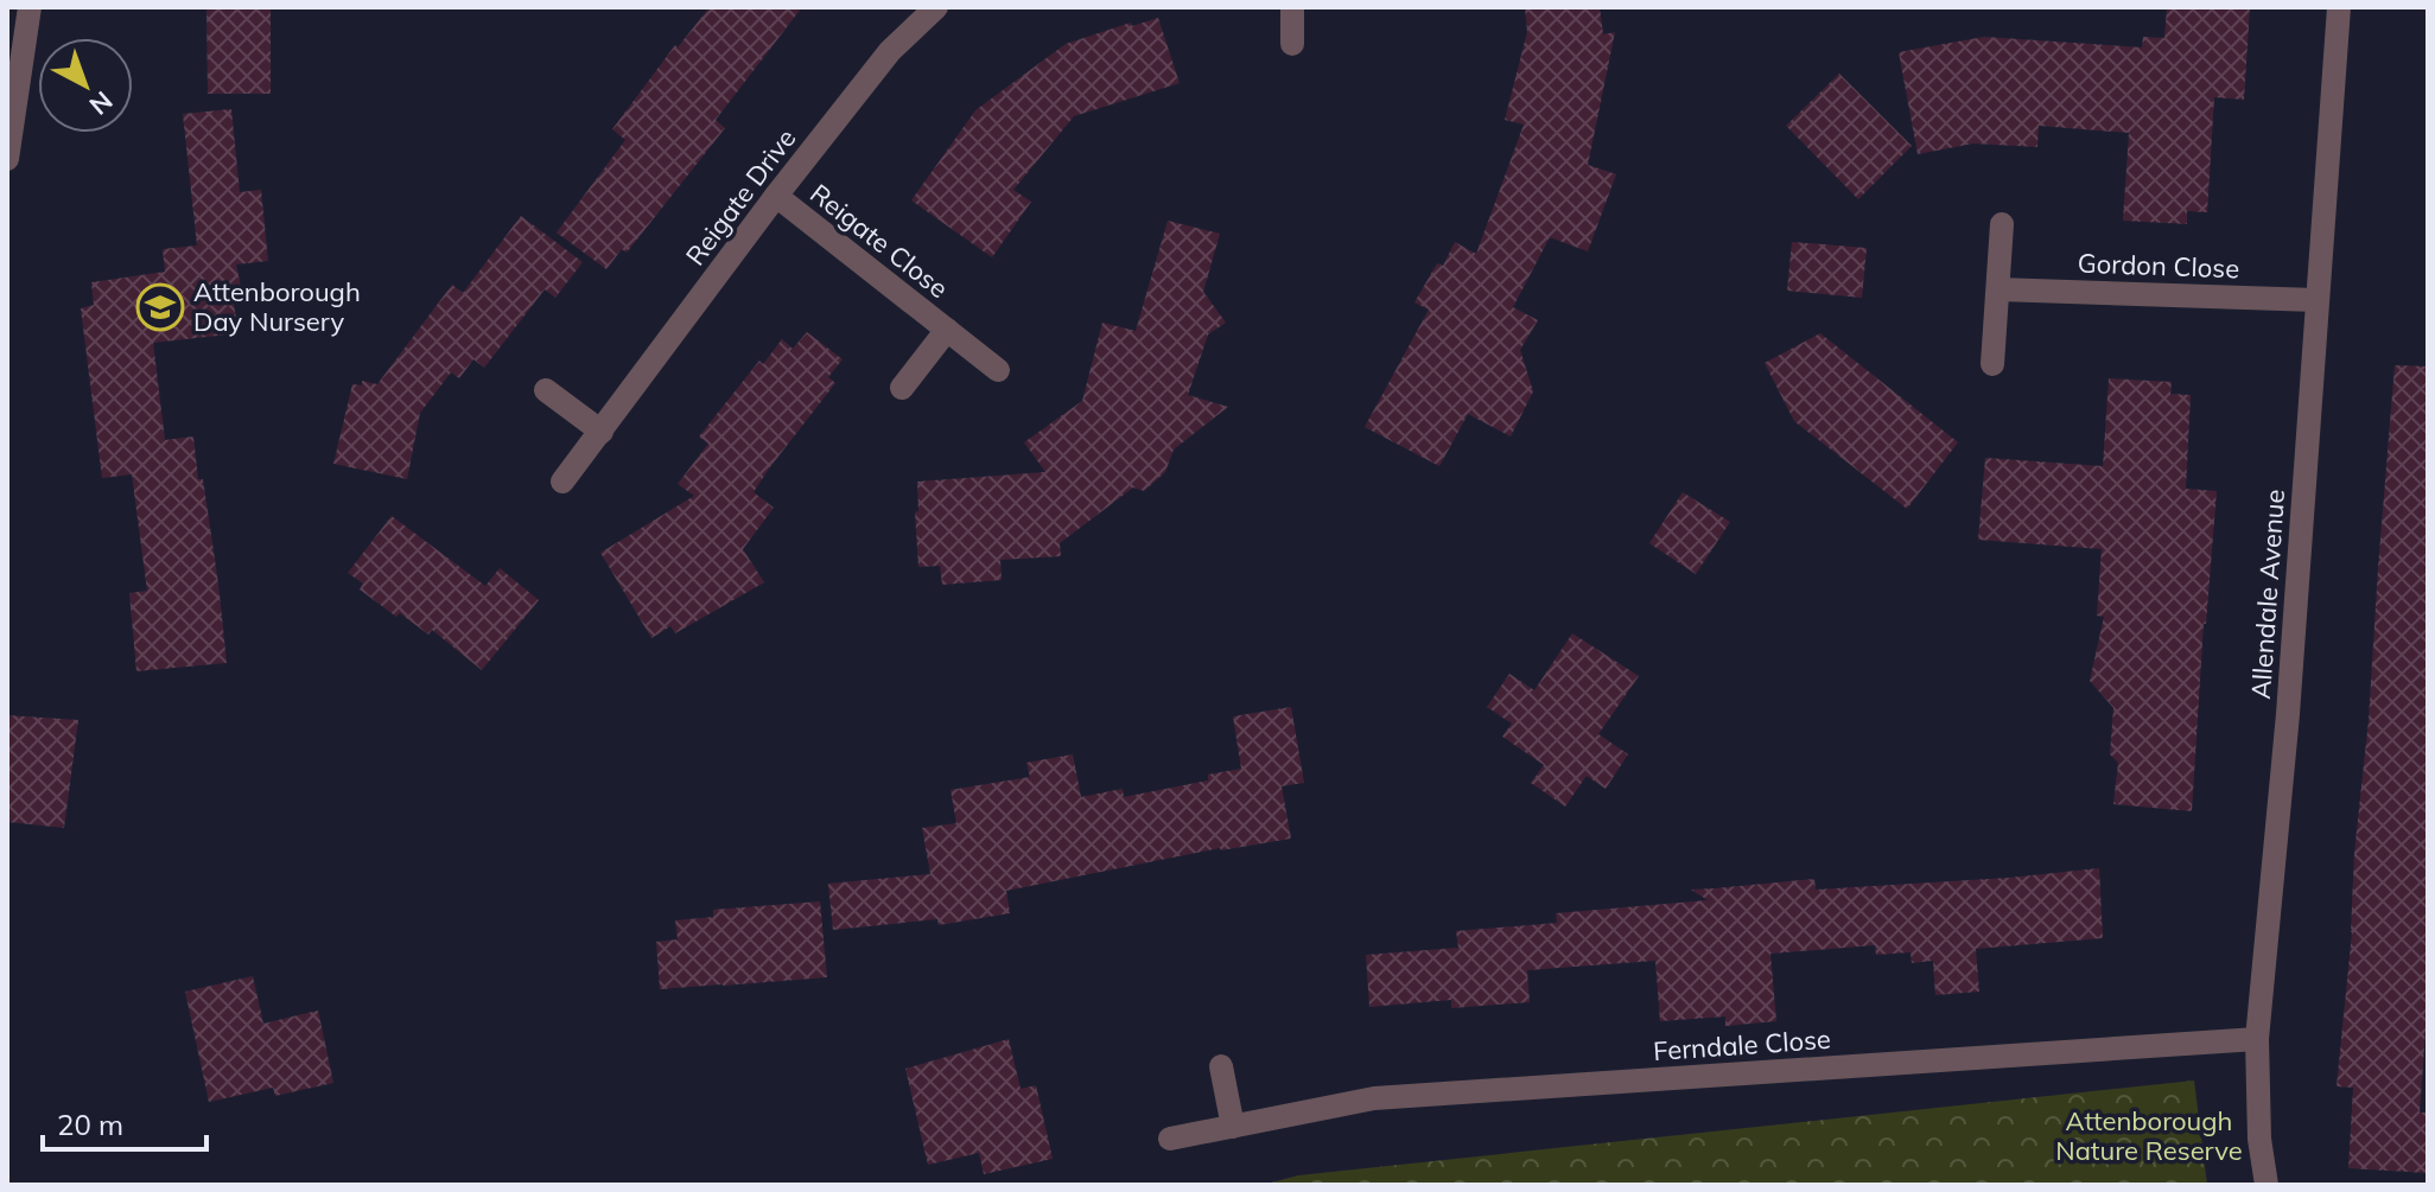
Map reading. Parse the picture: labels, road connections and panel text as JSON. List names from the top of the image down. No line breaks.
{"streets":{"street":["Reigate Drive","Reigate Close","Gordon Close","Allendale Avenue","Ferndale Close"]},"crossings":[["Reigate Drive","Reigate Close"],["Gordon Close","Allendale Avenue"],["Allendale Avenue","Ferndale Close"]],"parks":["Attenborough Nature Reserve"],"places":{"school or university":["Attenborough Day Nursery"]},"scale_bar":"20 m","north":"bottom right"}
